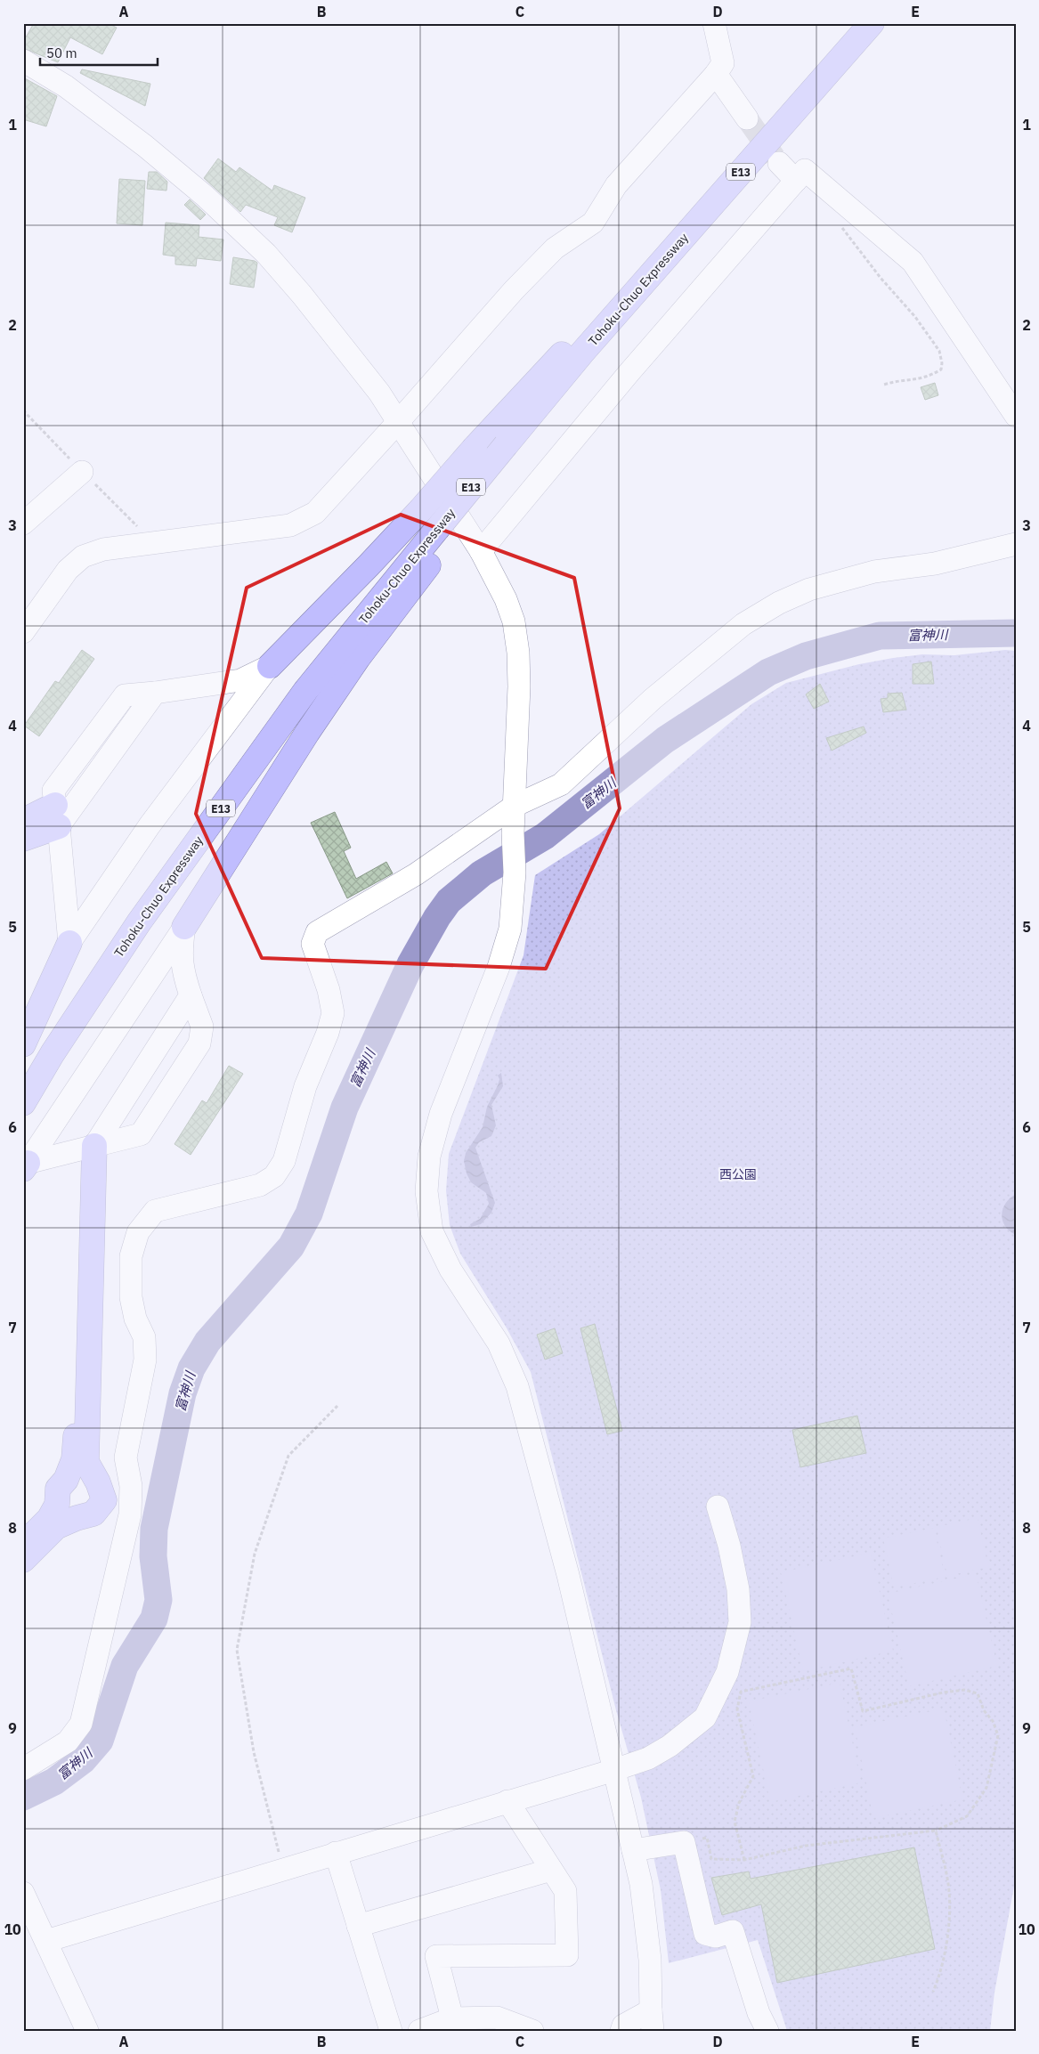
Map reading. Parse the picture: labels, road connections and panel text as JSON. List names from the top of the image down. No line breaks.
{"streets":{"highway":["E13","Tohoku-Chuo Expressway"]},"water":["富神川"],"parks":["西公園"],"scale_bar":"50 m","grid":{"columns":["A","B","C","D","E"],"rows":["1","2","3","4","5","6","7","8","9","10"]}}
